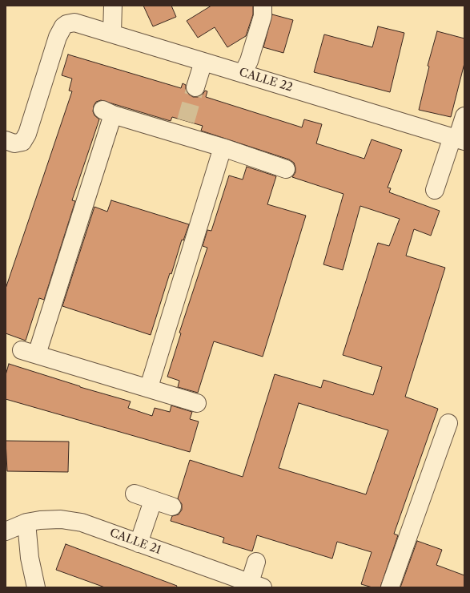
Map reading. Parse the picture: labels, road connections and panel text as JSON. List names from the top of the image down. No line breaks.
{"streets":{"street":["CALLE 22","CALLE 21"]}}
